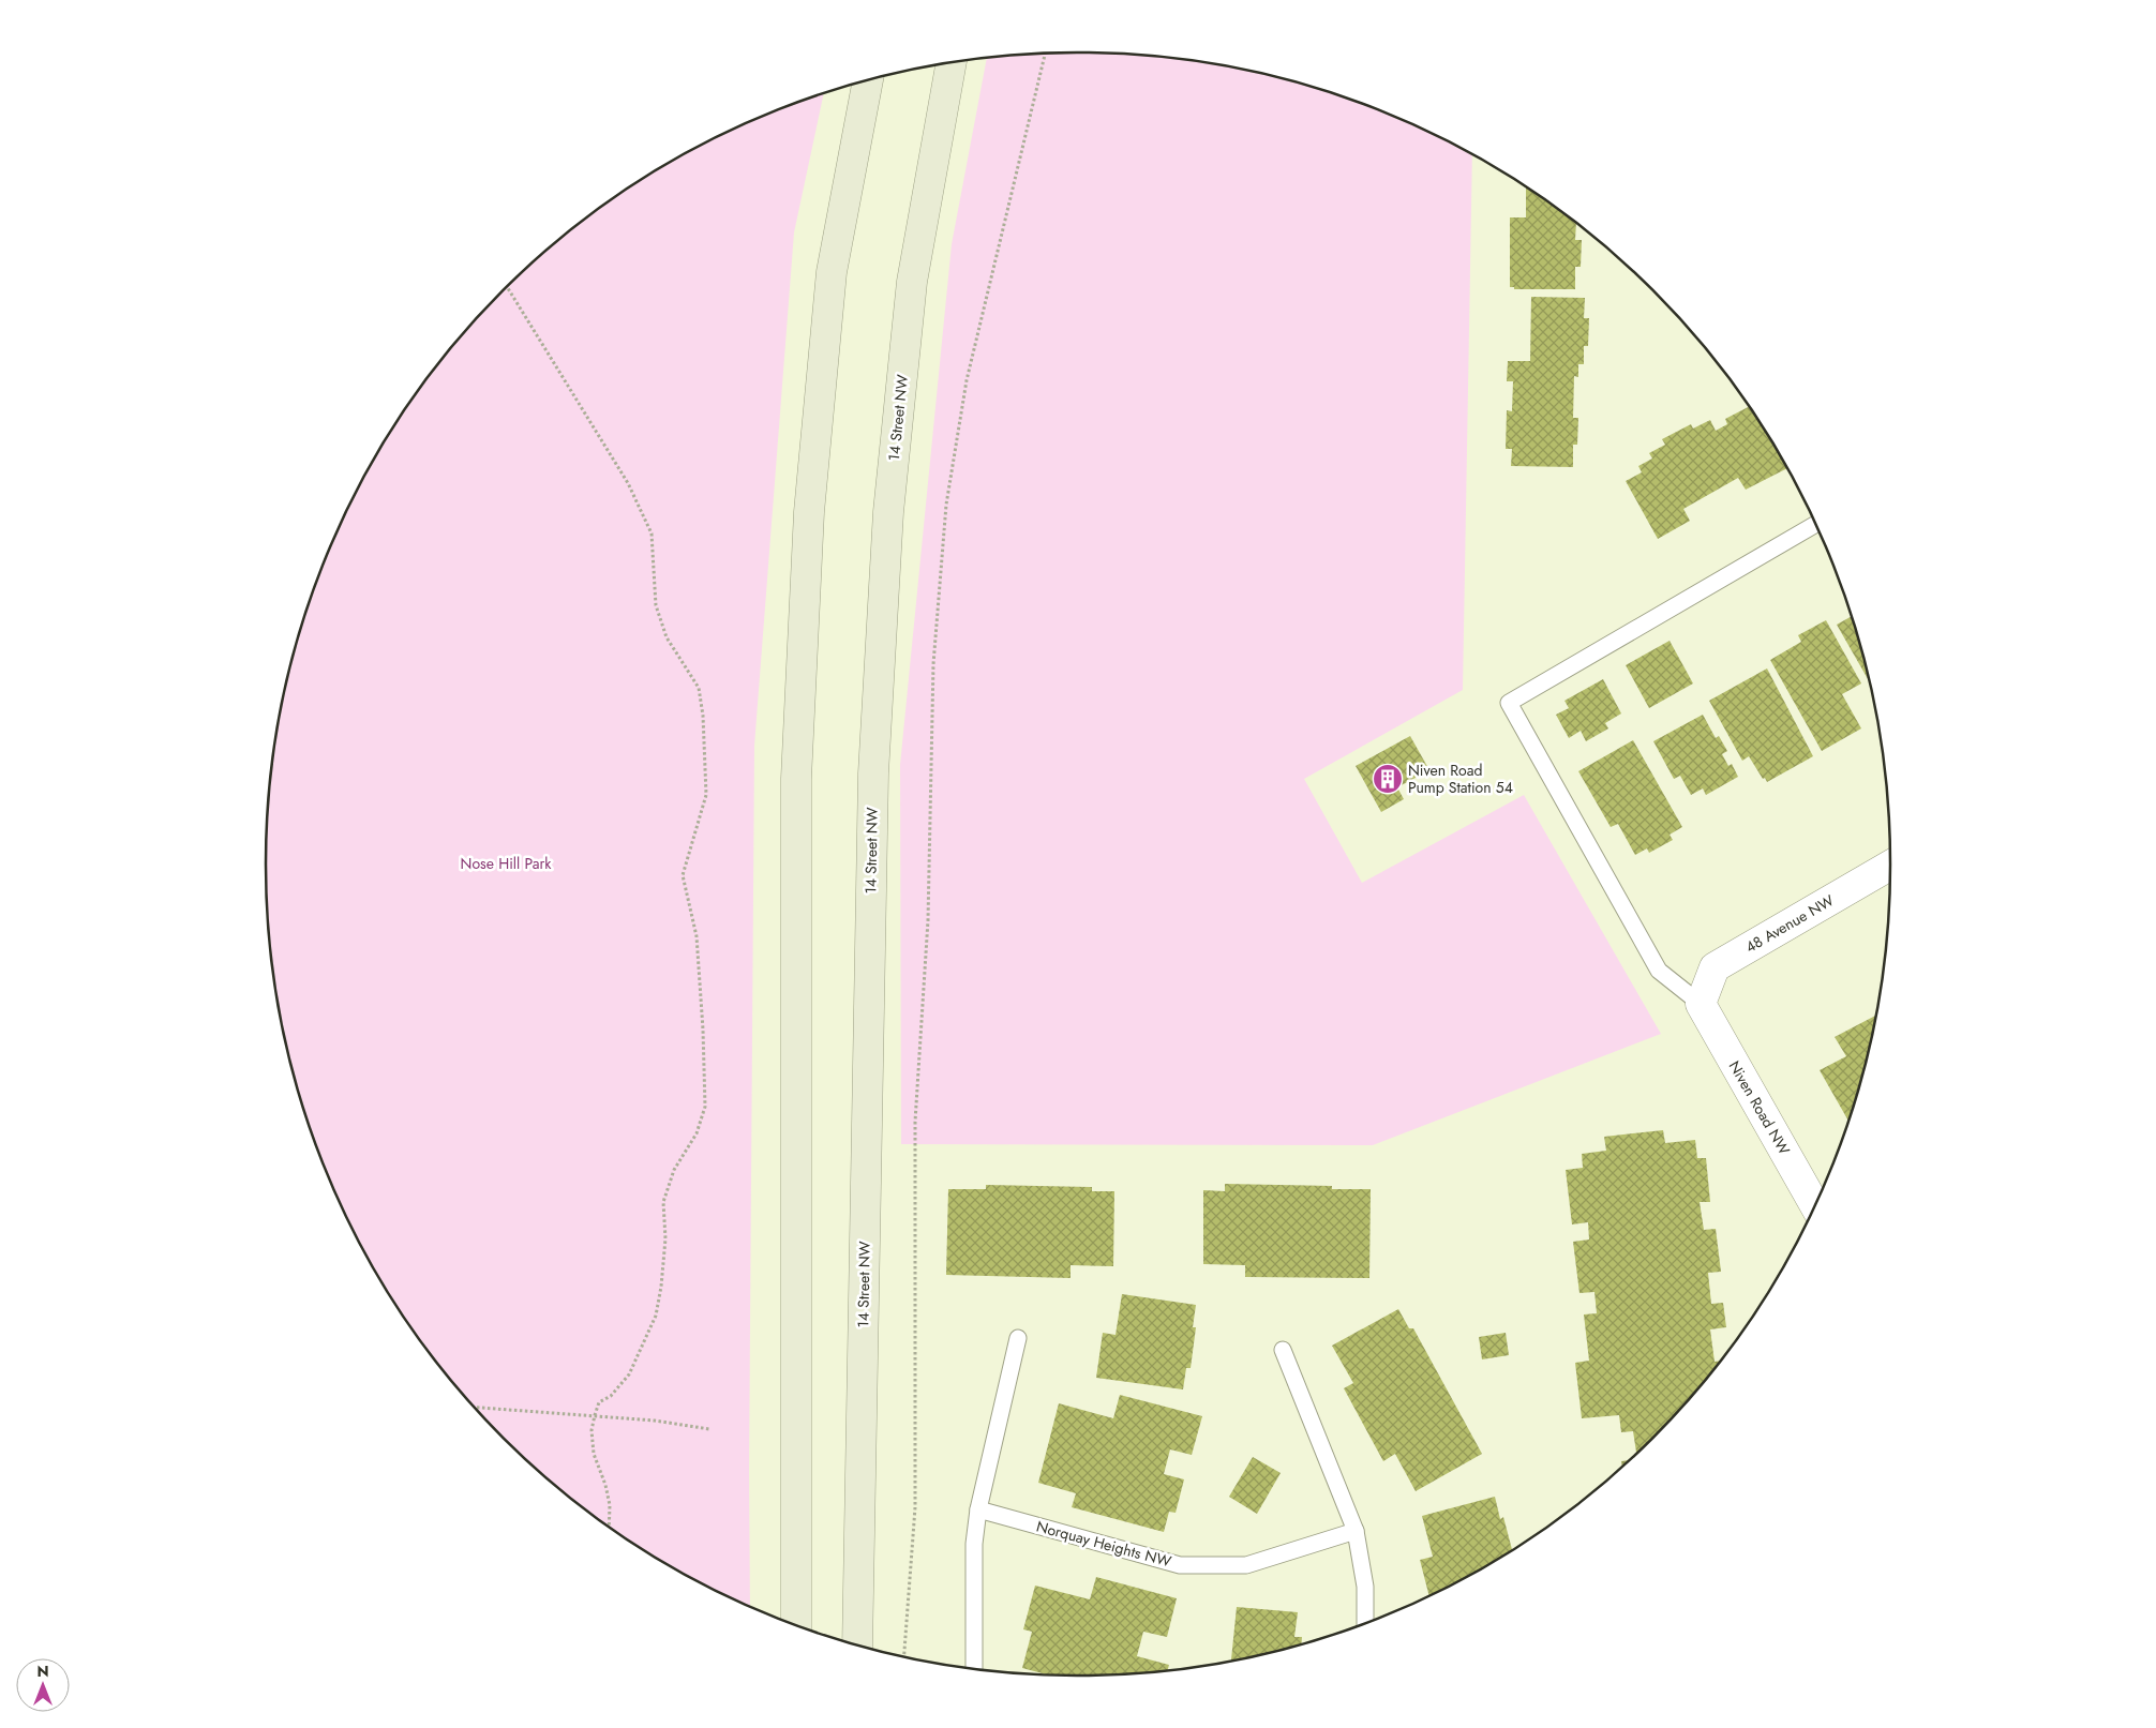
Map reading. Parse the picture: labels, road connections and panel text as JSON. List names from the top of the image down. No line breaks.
{"streets":{"main road":["14 Street NW"],"street":["48 Avenue NW","Niven Road NW"],"lane":["Norquay Heights NW"]},"crossings":[["48 Avenue NW","Niven Road NW"]],"parks":["Nose Hill Park"],"places":{"building":["Niven Road Pump Station 54"]},"north":"top"}
